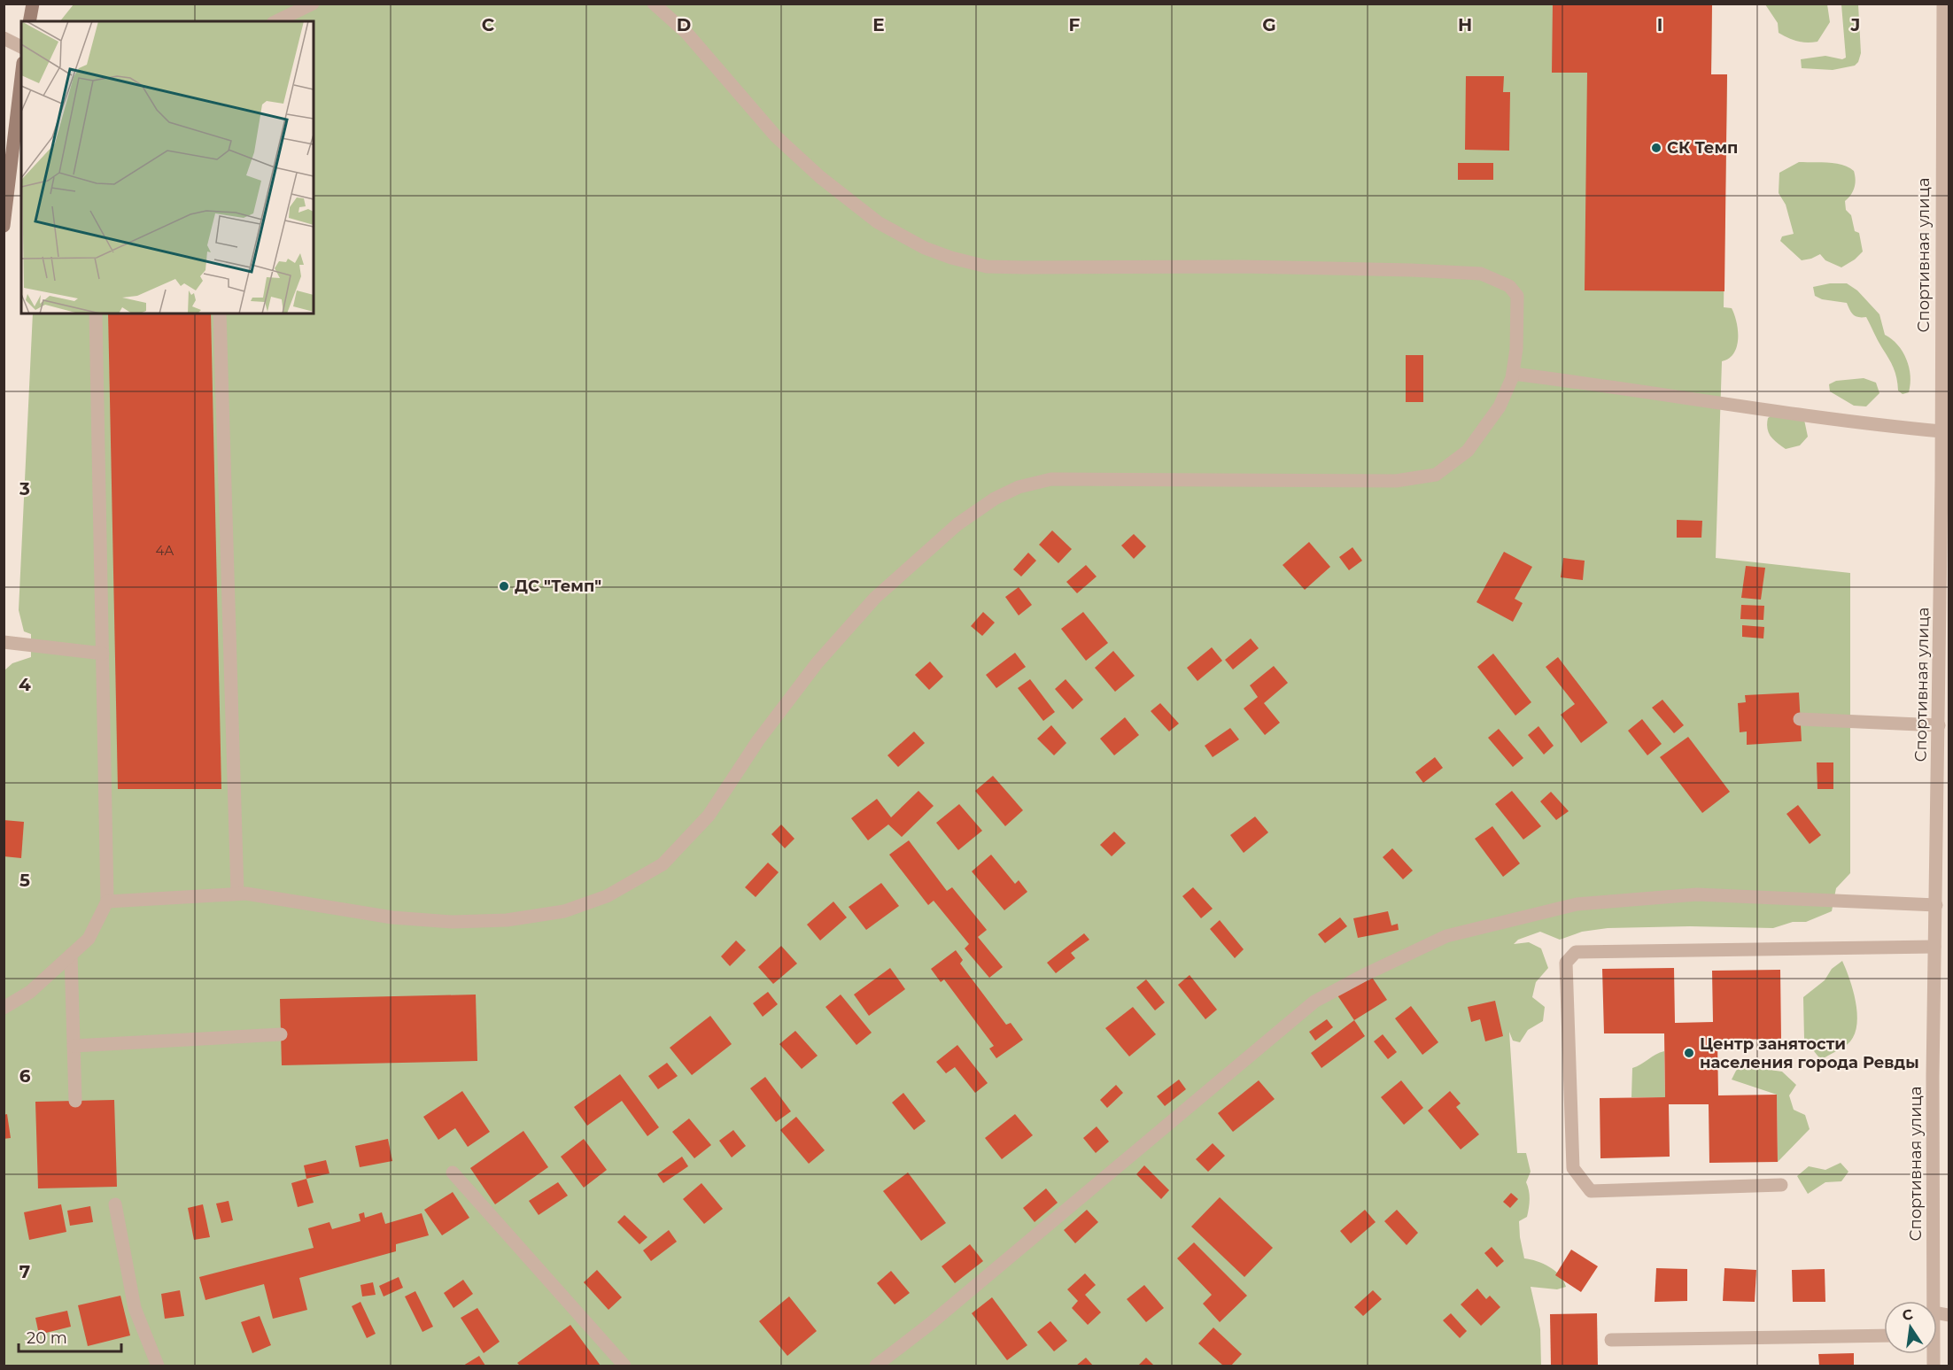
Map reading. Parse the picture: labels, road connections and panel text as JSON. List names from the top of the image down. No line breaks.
{"streets":{"street":["Спортивная улица"]},"places":["СК Темп","ДС \"Темп\"","Центр занятости населения города Ревды"],"house_numbers":["4А"],"scale_bar":"20 m","north":"top","grid":{"columns":["C","D","E","F","G","H","I","J"],"rows":["3","4","5","6","7"]}}
